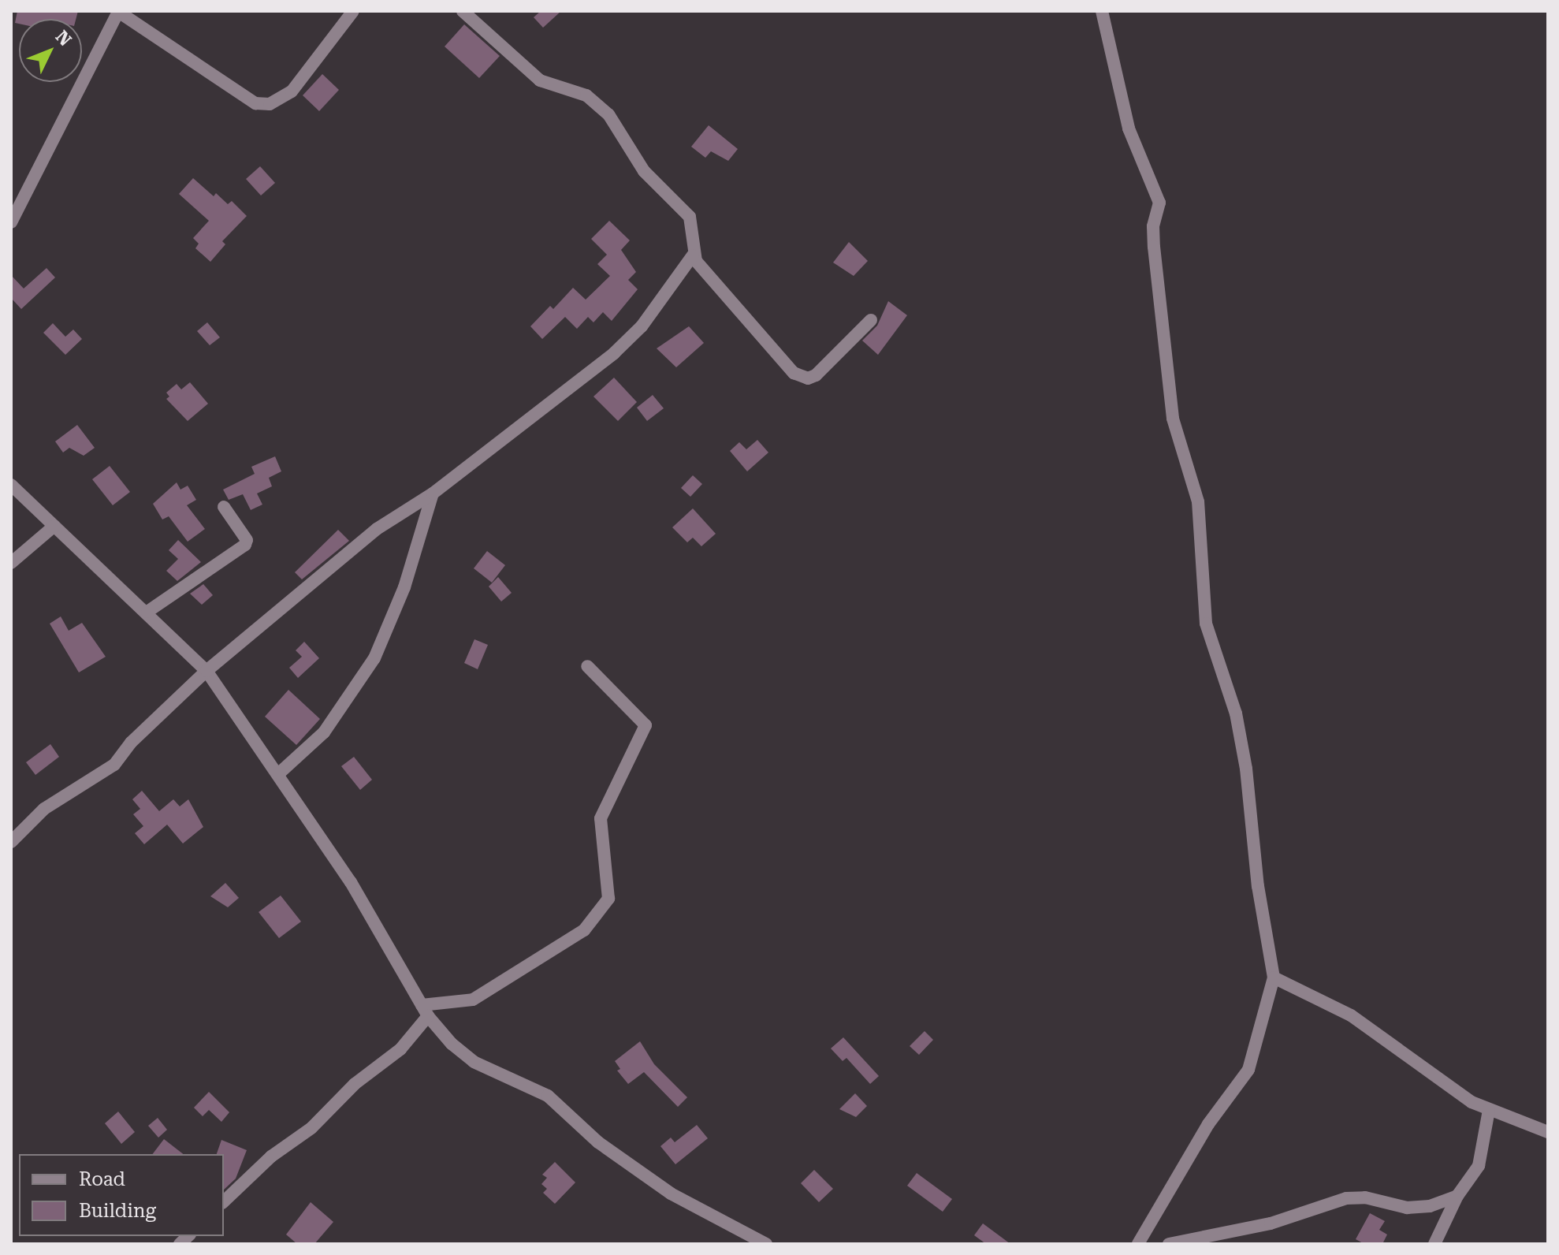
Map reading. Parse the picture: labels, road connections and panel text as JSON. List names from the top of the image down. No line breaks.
{"legend":["Road","Building"],"north":"top right"}
